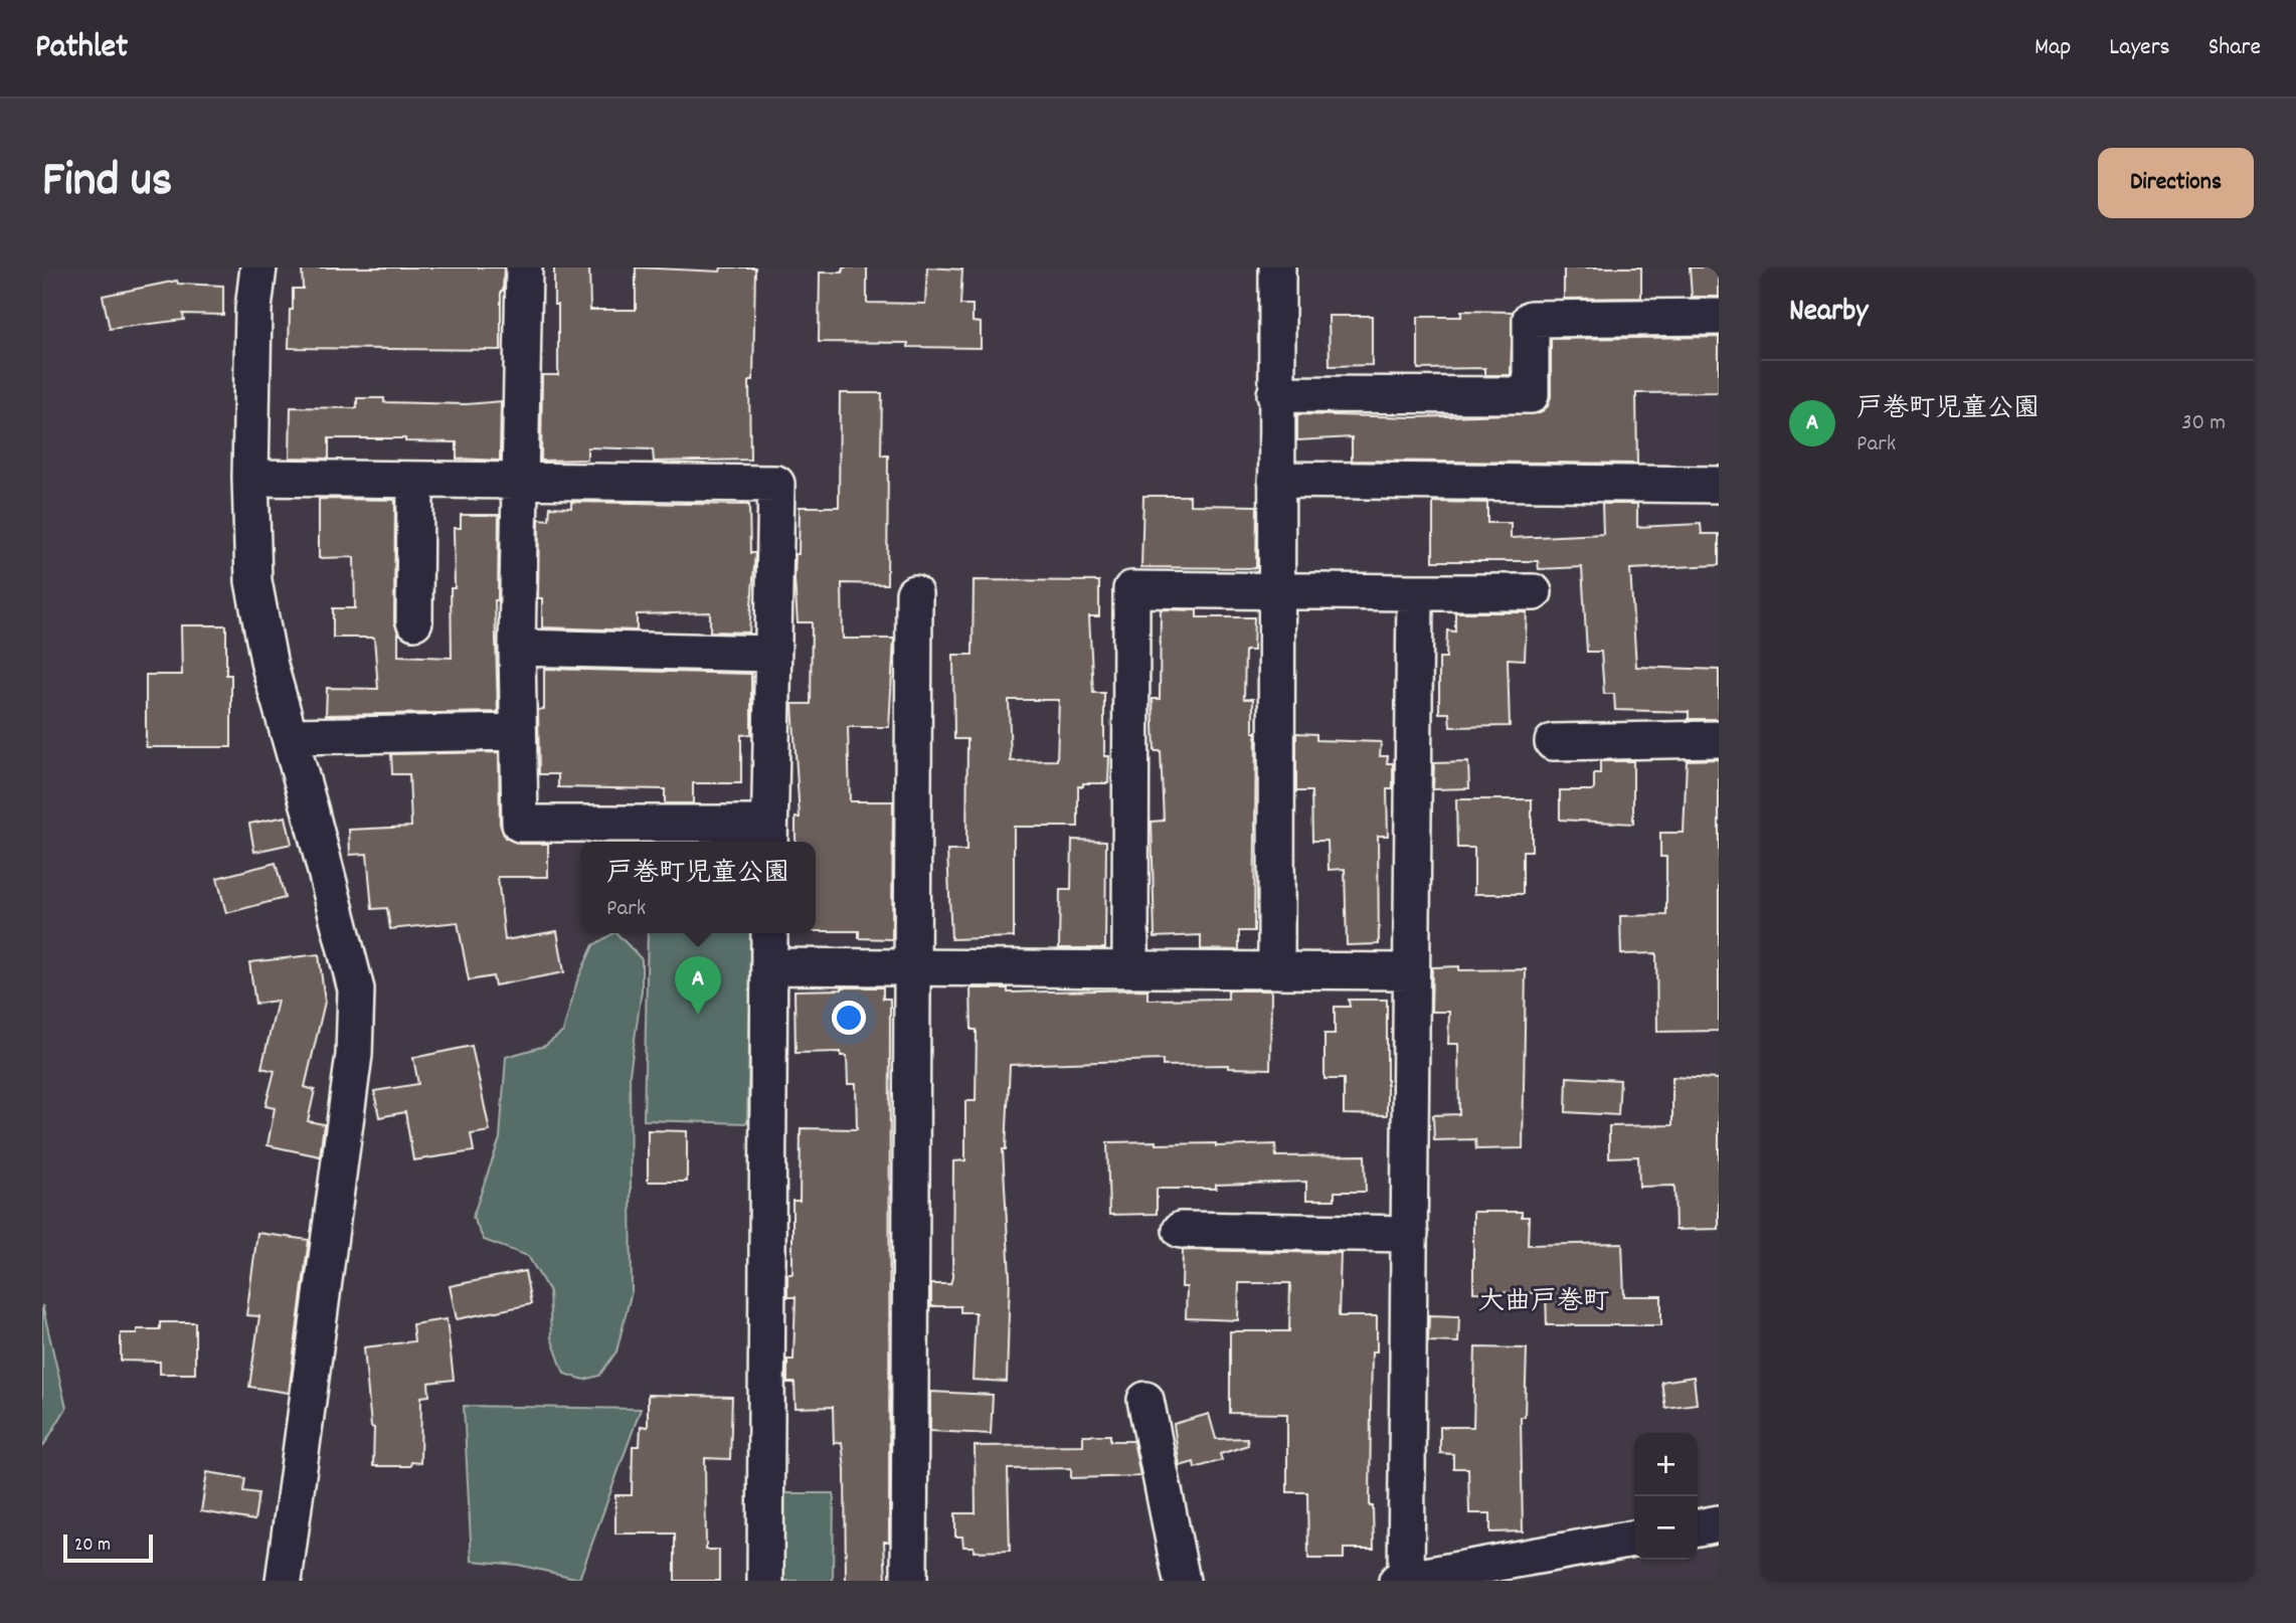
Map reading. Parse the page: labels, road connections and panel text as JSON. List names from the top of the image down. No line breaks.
{"districts":["大曲戸巻町"],"scale_bar":"20 m","page":{"header":"Pathlet","nav":["Map","Layers","Share"],"title":"Find us","buttons":"Directions","heading":"Nearby","list":[{"mark":"A","name":"戸巻町児童公園","note":"Park","value":"30 m"}],"popup":["戸巻町児童公園","Park"],"pins":"A","map_buttons":["+","−"],"scale":"20 m"}}
